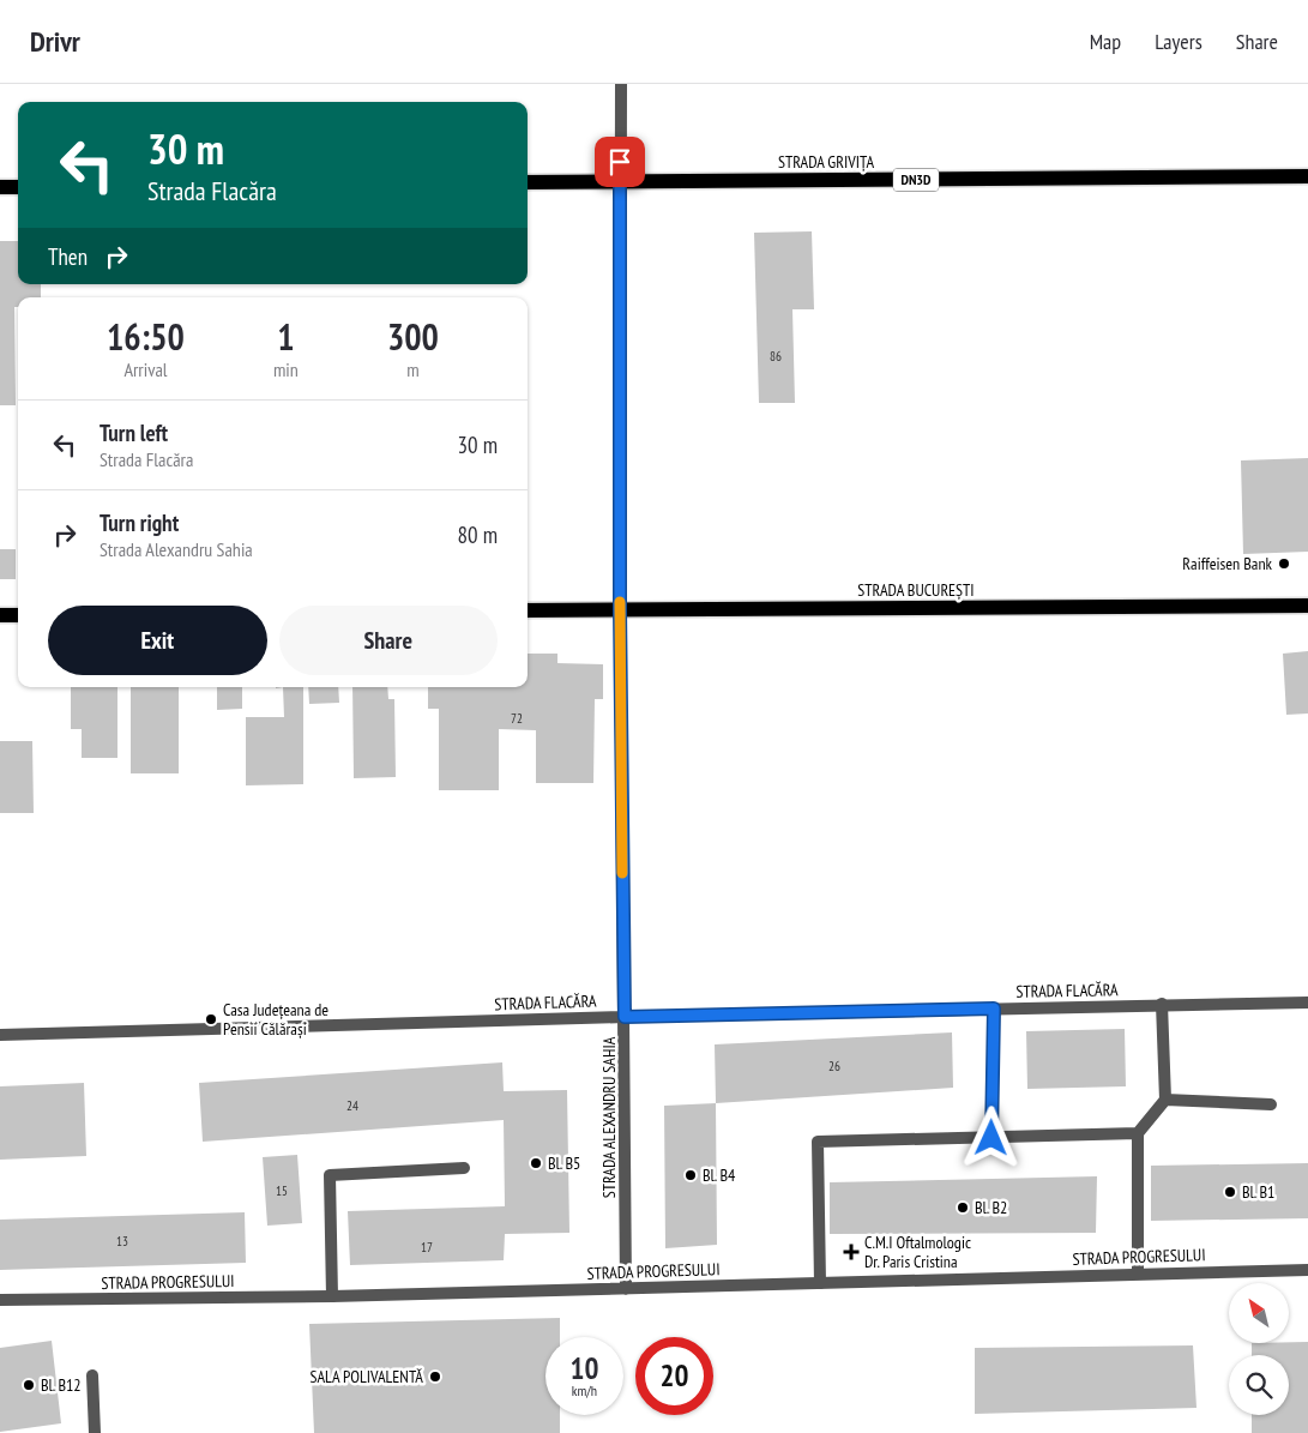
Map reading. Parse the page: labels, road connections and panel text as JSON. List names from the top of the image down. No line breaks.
{"streets":{"main road":["STRADA GRIVIȚA","DN3D","STRADA BUCUREȘTI"],"street":["STRADA FLACĂRA","STRADA ALEXANDRU SAHIA","STRADA PROGRESULUI"]},"crossings":[["STRADA GRIVIȚA","STRADA ALEXANDRU SAHIA"],["STRADA BUCUREȘTI","STRADA ALEXANDRU SAHIA"],["STRADA FLACĂRA","STRADA ALEXANDRU SAHIA"],["STRADA ALEXANDRU SAHIA","STRADA PROGRESULUI"]],"places":{"other":["Raiffeisen Bank","Casa Județeana de Pensii Călărași","Bl. B5","Bl. B4","Bl. B1","Bl. B2","SALA POLIVALENTĂ","Bl. B12"],"health":["C.M.I Oftalmologic Dr. Paris Cristina"]},"house_numbers":["86","72","26","24","15","13","17"],"north":"top left","page":{"header":"Drivr","nav":["Map","Layers","Share"],"turn":["30 m","Strada Flacăra"],"then":"Then","eta":["16:50","Arrival","1","min","300","m"],"list":[{"name":"Turn left","note":"Strada Flacăra","value":"30 m"},{"name":"Turn right","note":"Strada Alexandru Sahia","value":"80 m"}],"buttons":["Exit","Share"],"speed":"10 km/h","limit":"20"}}
